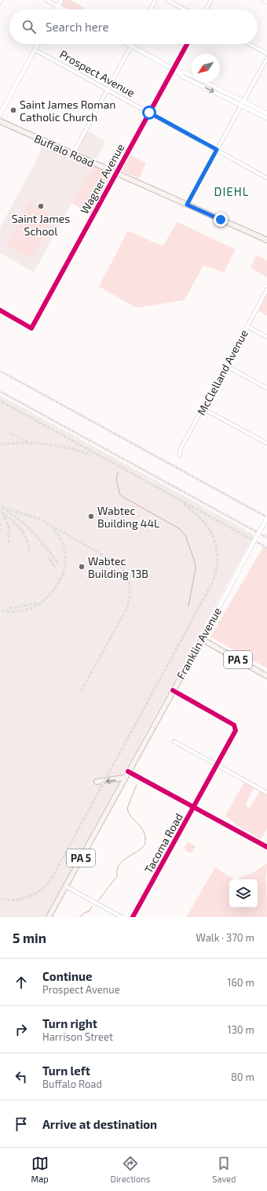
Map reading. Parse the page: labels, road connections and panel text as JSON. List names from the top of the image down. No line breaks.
{"streets":{"main road":["Buffalo Road","Franklin Avenue","PA 5"],"street":["Prospect Avenue","Wagner Avenue","McClelland Avenue","Tacoma Road"]},"crossings":[["Prospect Avenue","Wagner Avenue"],["Buffalo Road","Wagner Avenue"],["Franklin Avenue","PA 5"],["Franklin Avenue","Tacoma Road"]],"districts":["DIEHL"],"places":["Saint James Roman Catholic Church","Saint James School","Wabtec Building 44L","Wabtec Building 13B"],"north":"bottom left","page":{"search":"Search here","heading":["5 min","Walk · 370 m"],"list":[["Continue","Prospect Avenue","160 m"],["Turn right","Harrison Street","130 m"],["Turn left","Buffalo Road","80 m"],"Arrive at destination"],"nav":["Map","Directions","Saved"]}}
